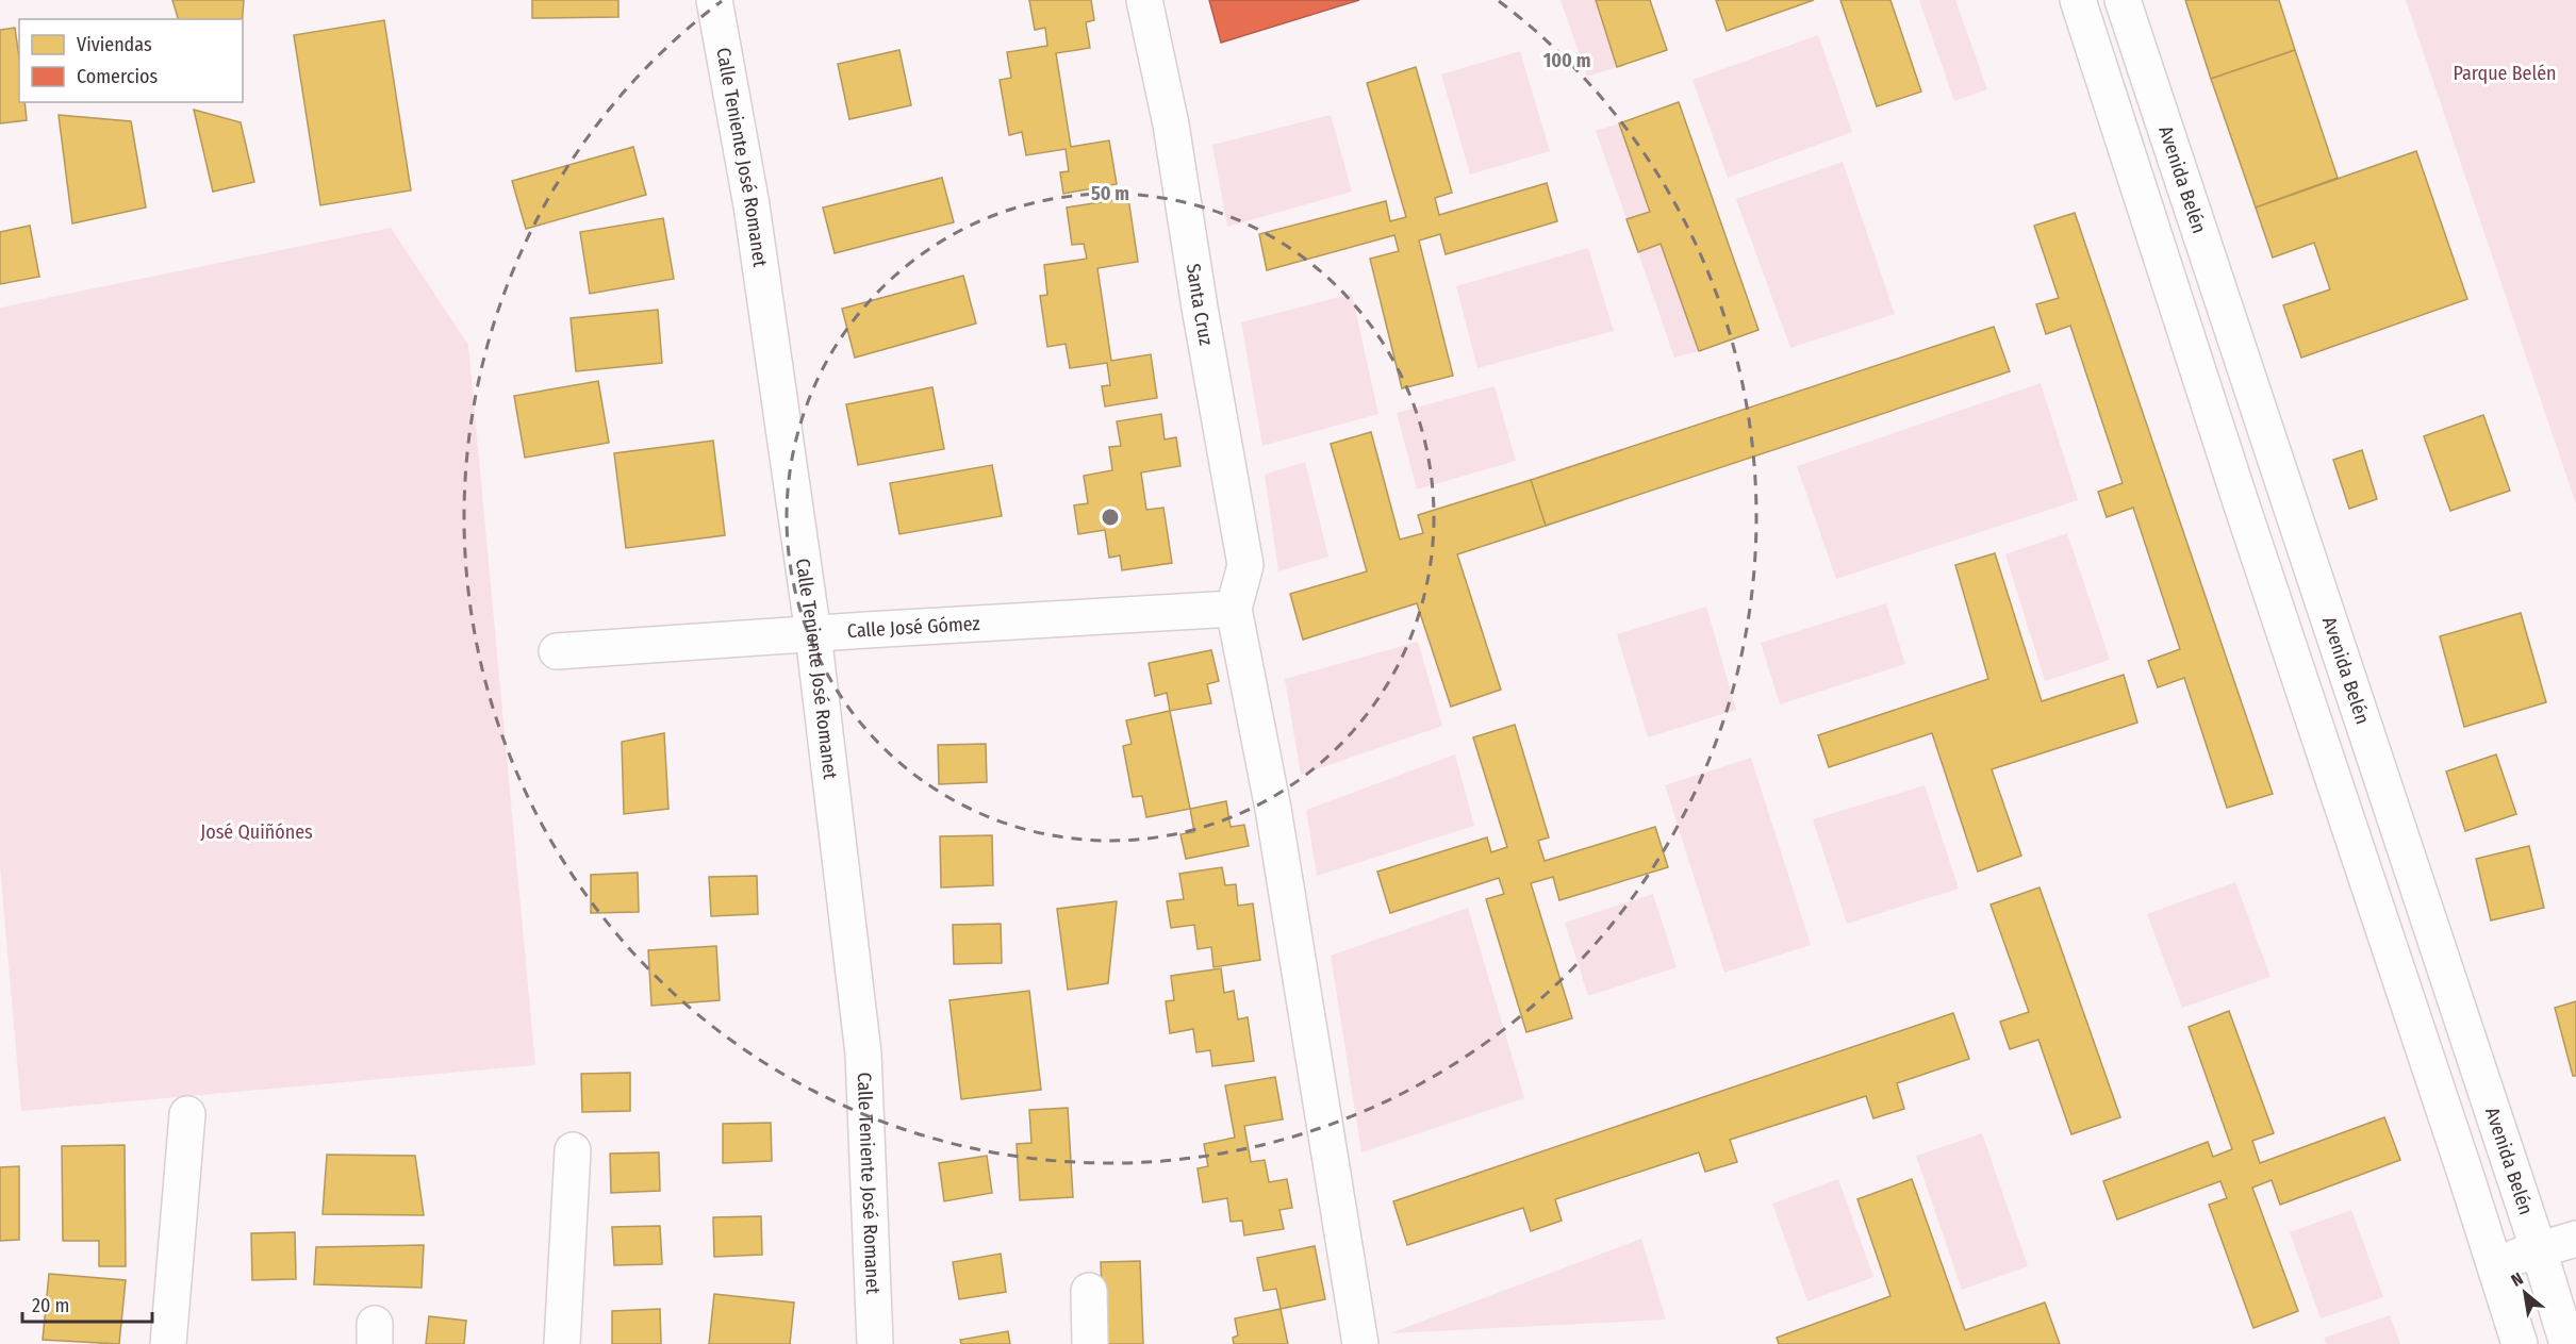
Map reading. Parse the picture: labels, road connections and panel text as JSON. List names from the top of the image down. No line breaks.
{"streets":{"street":["Calle Teniente José Romanet","Avenida Belén","Santa Cruz","Calle José Gómez"]},"crossings":[["Calle Teniente José Romanet","Calle José Gómez"],["Santa Cruz","Calle José Gómez"]],"parks":["Parque Belén","José Quiñónes"],"legend":["Viviendas","Comercios"],"scale_bar":"20 m","north":"top left","rings":["100 m","50 m"]}
